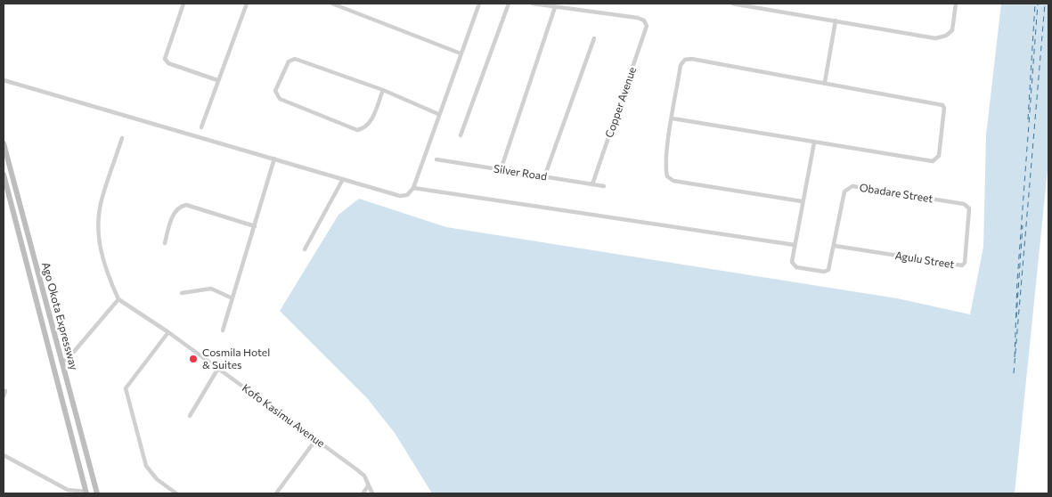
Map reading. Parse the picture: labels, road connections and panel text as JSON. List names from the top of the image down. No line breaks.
{"streets":{"main road":["Ago Okota Expressway"],"street":["Copper Avenue","Silver Road","Obadare Street","Agulu Street","Kofo Kasimu Avenue"]},"crossings":[["Copper Avenue","Silver Road"],["Obadare Street","Agulu Street"]],"places":["Cosmila Hotel & Suites"]}
